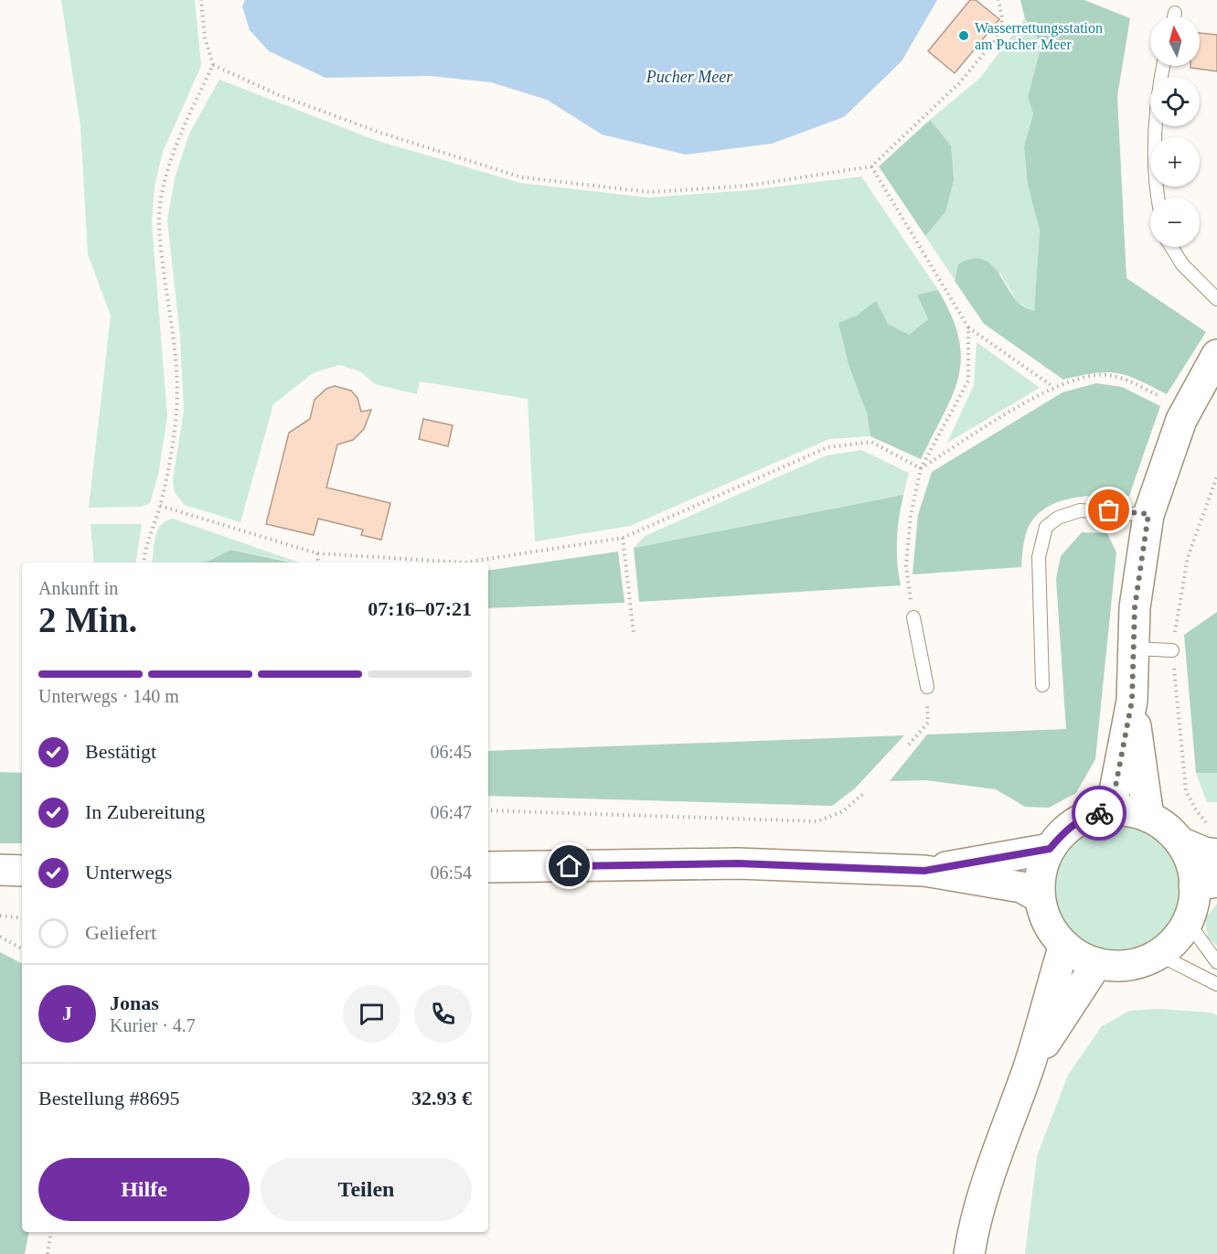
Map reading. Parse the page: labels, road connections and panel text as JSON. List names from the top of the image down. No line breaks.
{"water":["Pucher Meer"],"places":["Wasserrettungsstation am Pucher Meer"],"north":"top","page":{"map_buttons":["+","−"],"heading":["2 Min.","Ankunft in","07:16–07:21"],"panel":["Jonas","Kurier · 4.7","Bestellung #8695","32.93 €"],"bar":"Unterwegs · 140 m","list":[["Bestätigt","06:45"],["In Zubereitung","06:47"],["Unterwegs","06:54"],"Geliefert"],"round":"J","buttons":["Hilfe","Teilen"]}}
